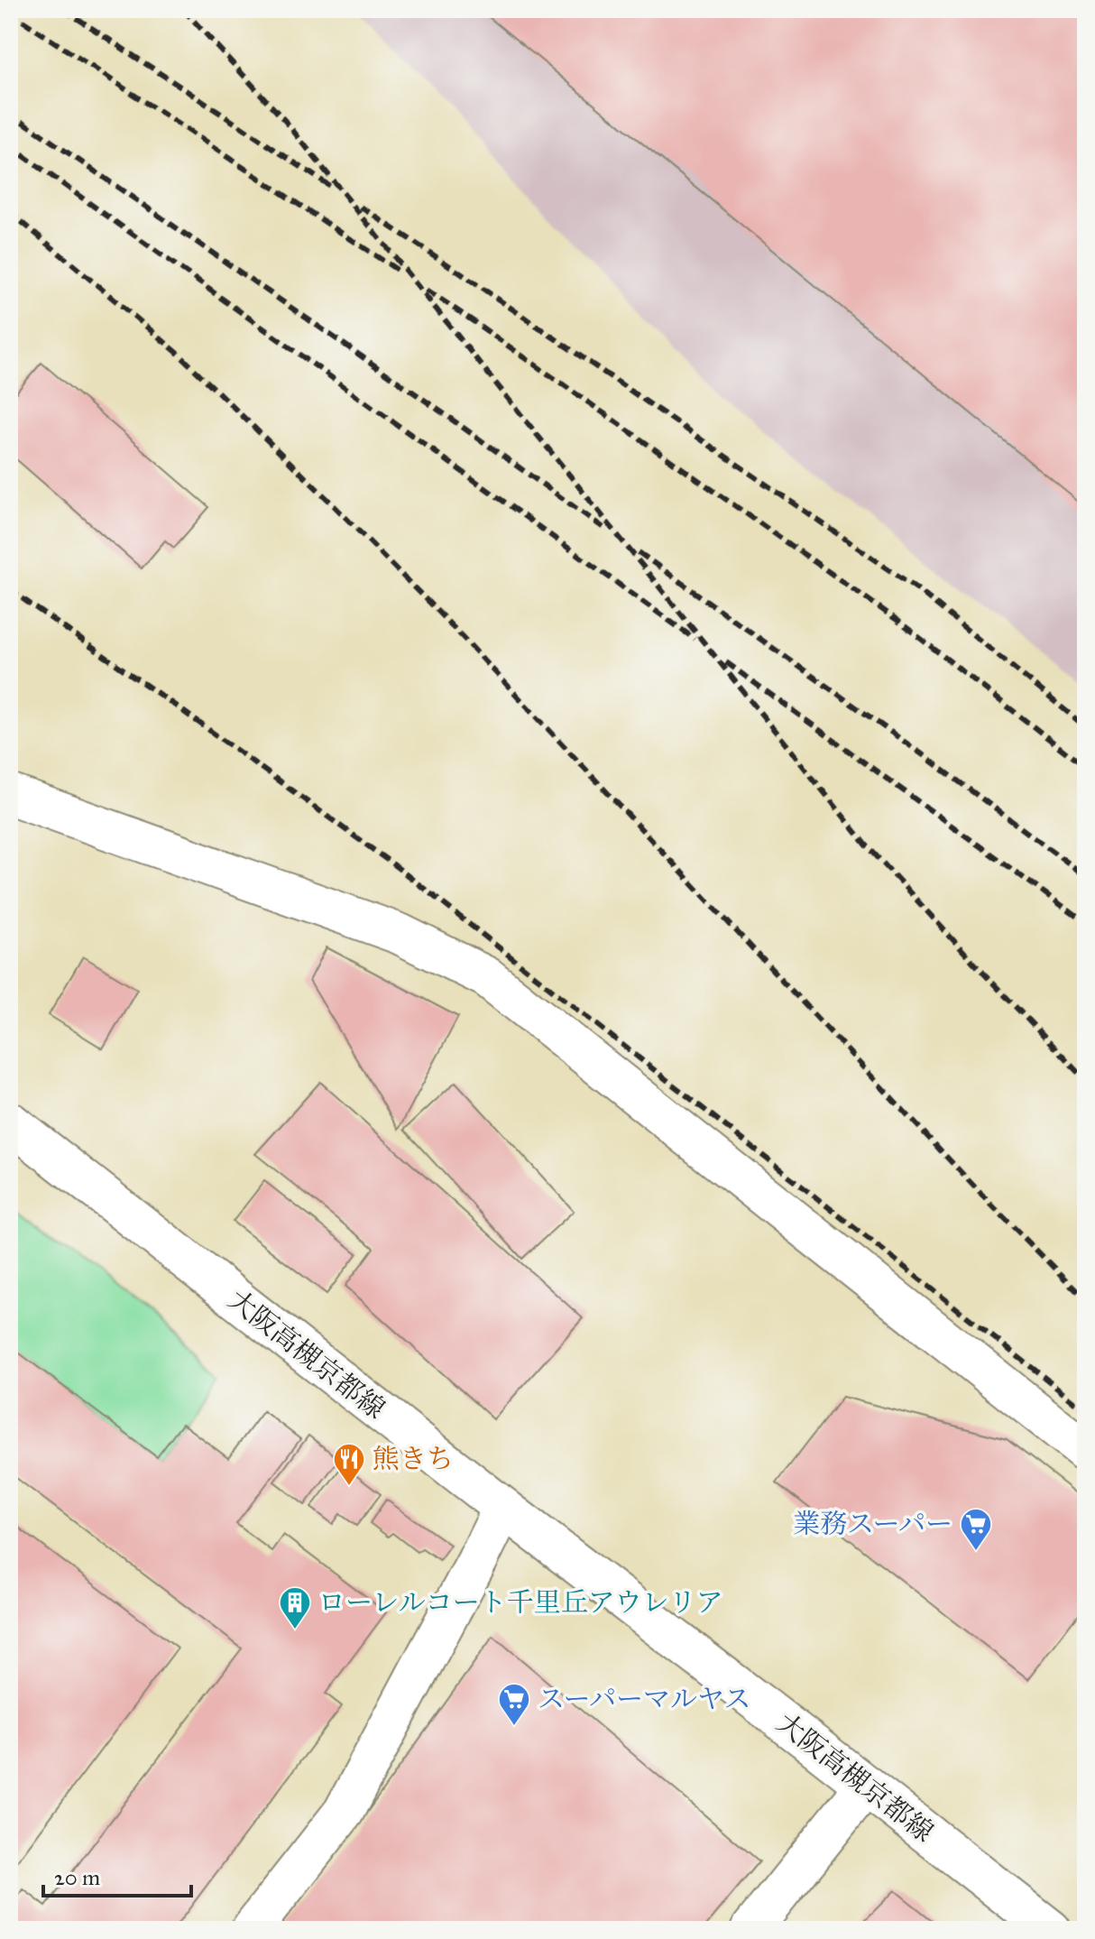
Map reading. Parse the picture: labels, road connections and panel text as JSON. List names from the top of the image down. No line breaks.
{"streets":{"street":["大阪高槻京都線"]},"places":{"restaurant":["熊きち"],"supermarket":["業務スーパー","スーパーマルヤス"],"building":["ローレルコート千里丘アウレリア"]},"scale_bar":"20 m"}
